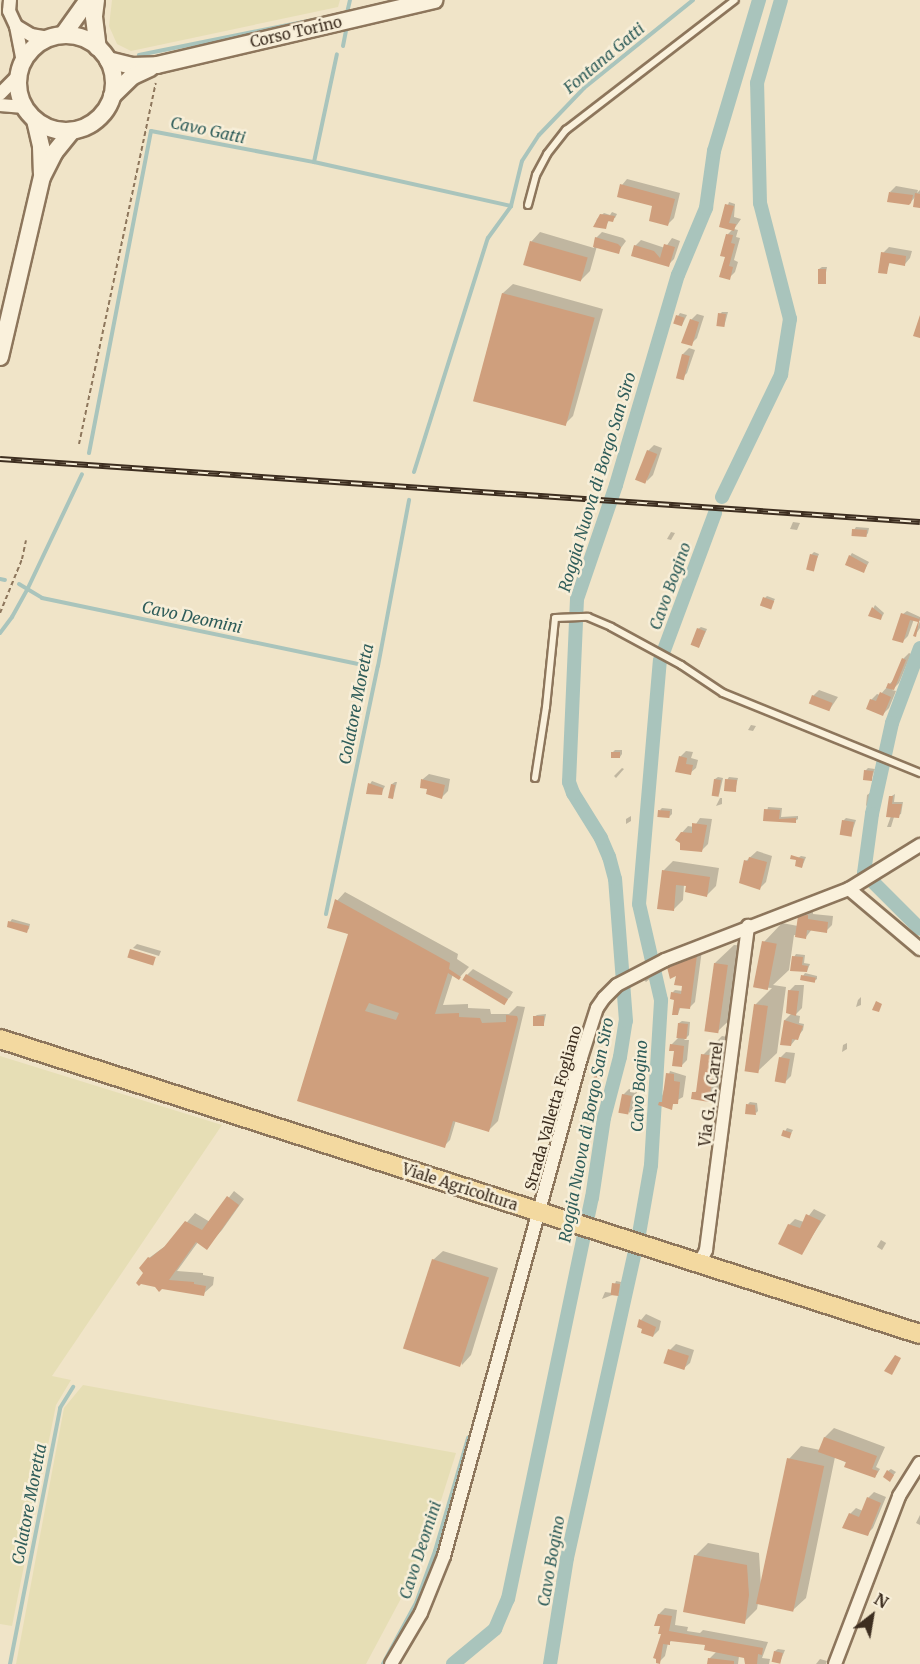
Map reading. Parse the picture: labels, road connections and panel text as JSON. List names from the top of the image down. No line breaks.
{"streets":{"main road":["Corso Torino","Viale Agricoltura"],"street":["Via G. A. Carrel","Strada Valletta Fogliano"]},"crossings":[["Via G. A. Carrel","Strada Valletta Fogliano"],["Via G. A. Carrel","Viale Agricoltura"],["Strada Valletta Fogliano","Viale Agricoltura"]],"water":["Fontana Gatti","Cavo Gatti","Roggia Nuova di Borgo San Siro","Cavo Bogino","Cavo Deomini","Colatore Moretta"],"north":"top right"}
